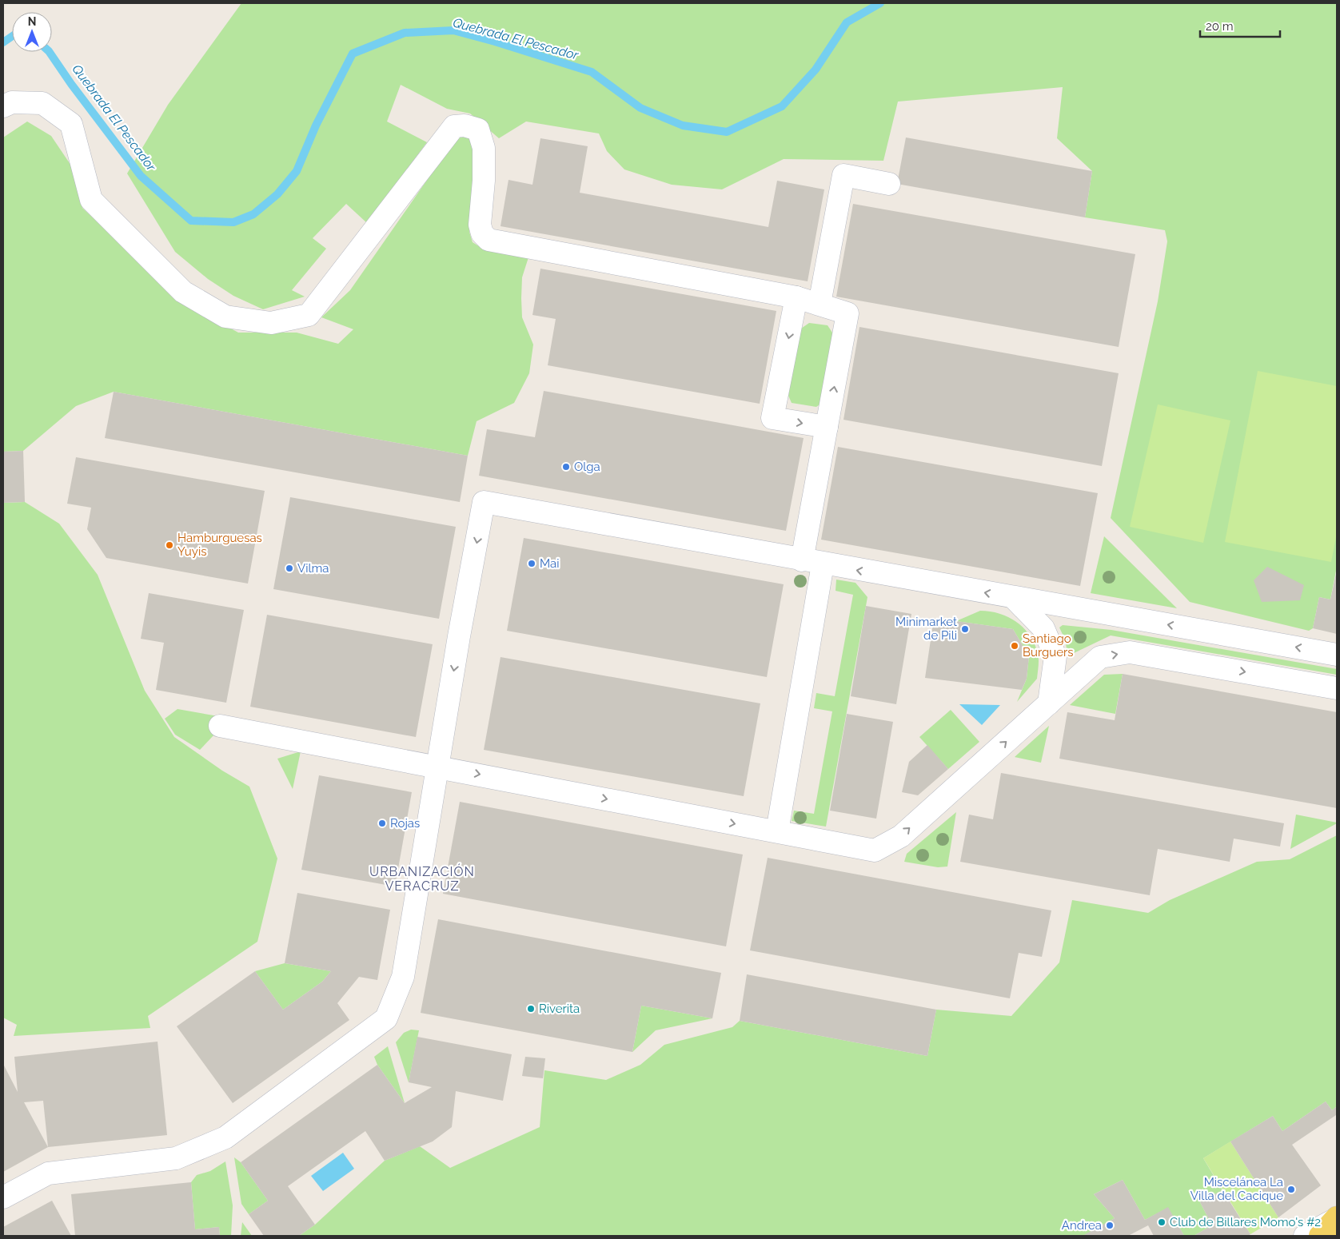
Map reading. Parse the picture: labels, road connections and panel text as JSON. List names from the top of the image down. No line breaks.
{"districts":["URBANIZACIÓN VERACRUZ"],"water":["Quebrada El Pescador"],"places":["Olga","Hamburguesas Yuyis","Mai","Vilma","Minimarket de Pili","Santiago Burguers","Rojas","Riverita","Miscelánea La Villa del Cacique","Club de Billares Momo's #2","Andrea"],"scale_bar":"20 m","north":"top"}
